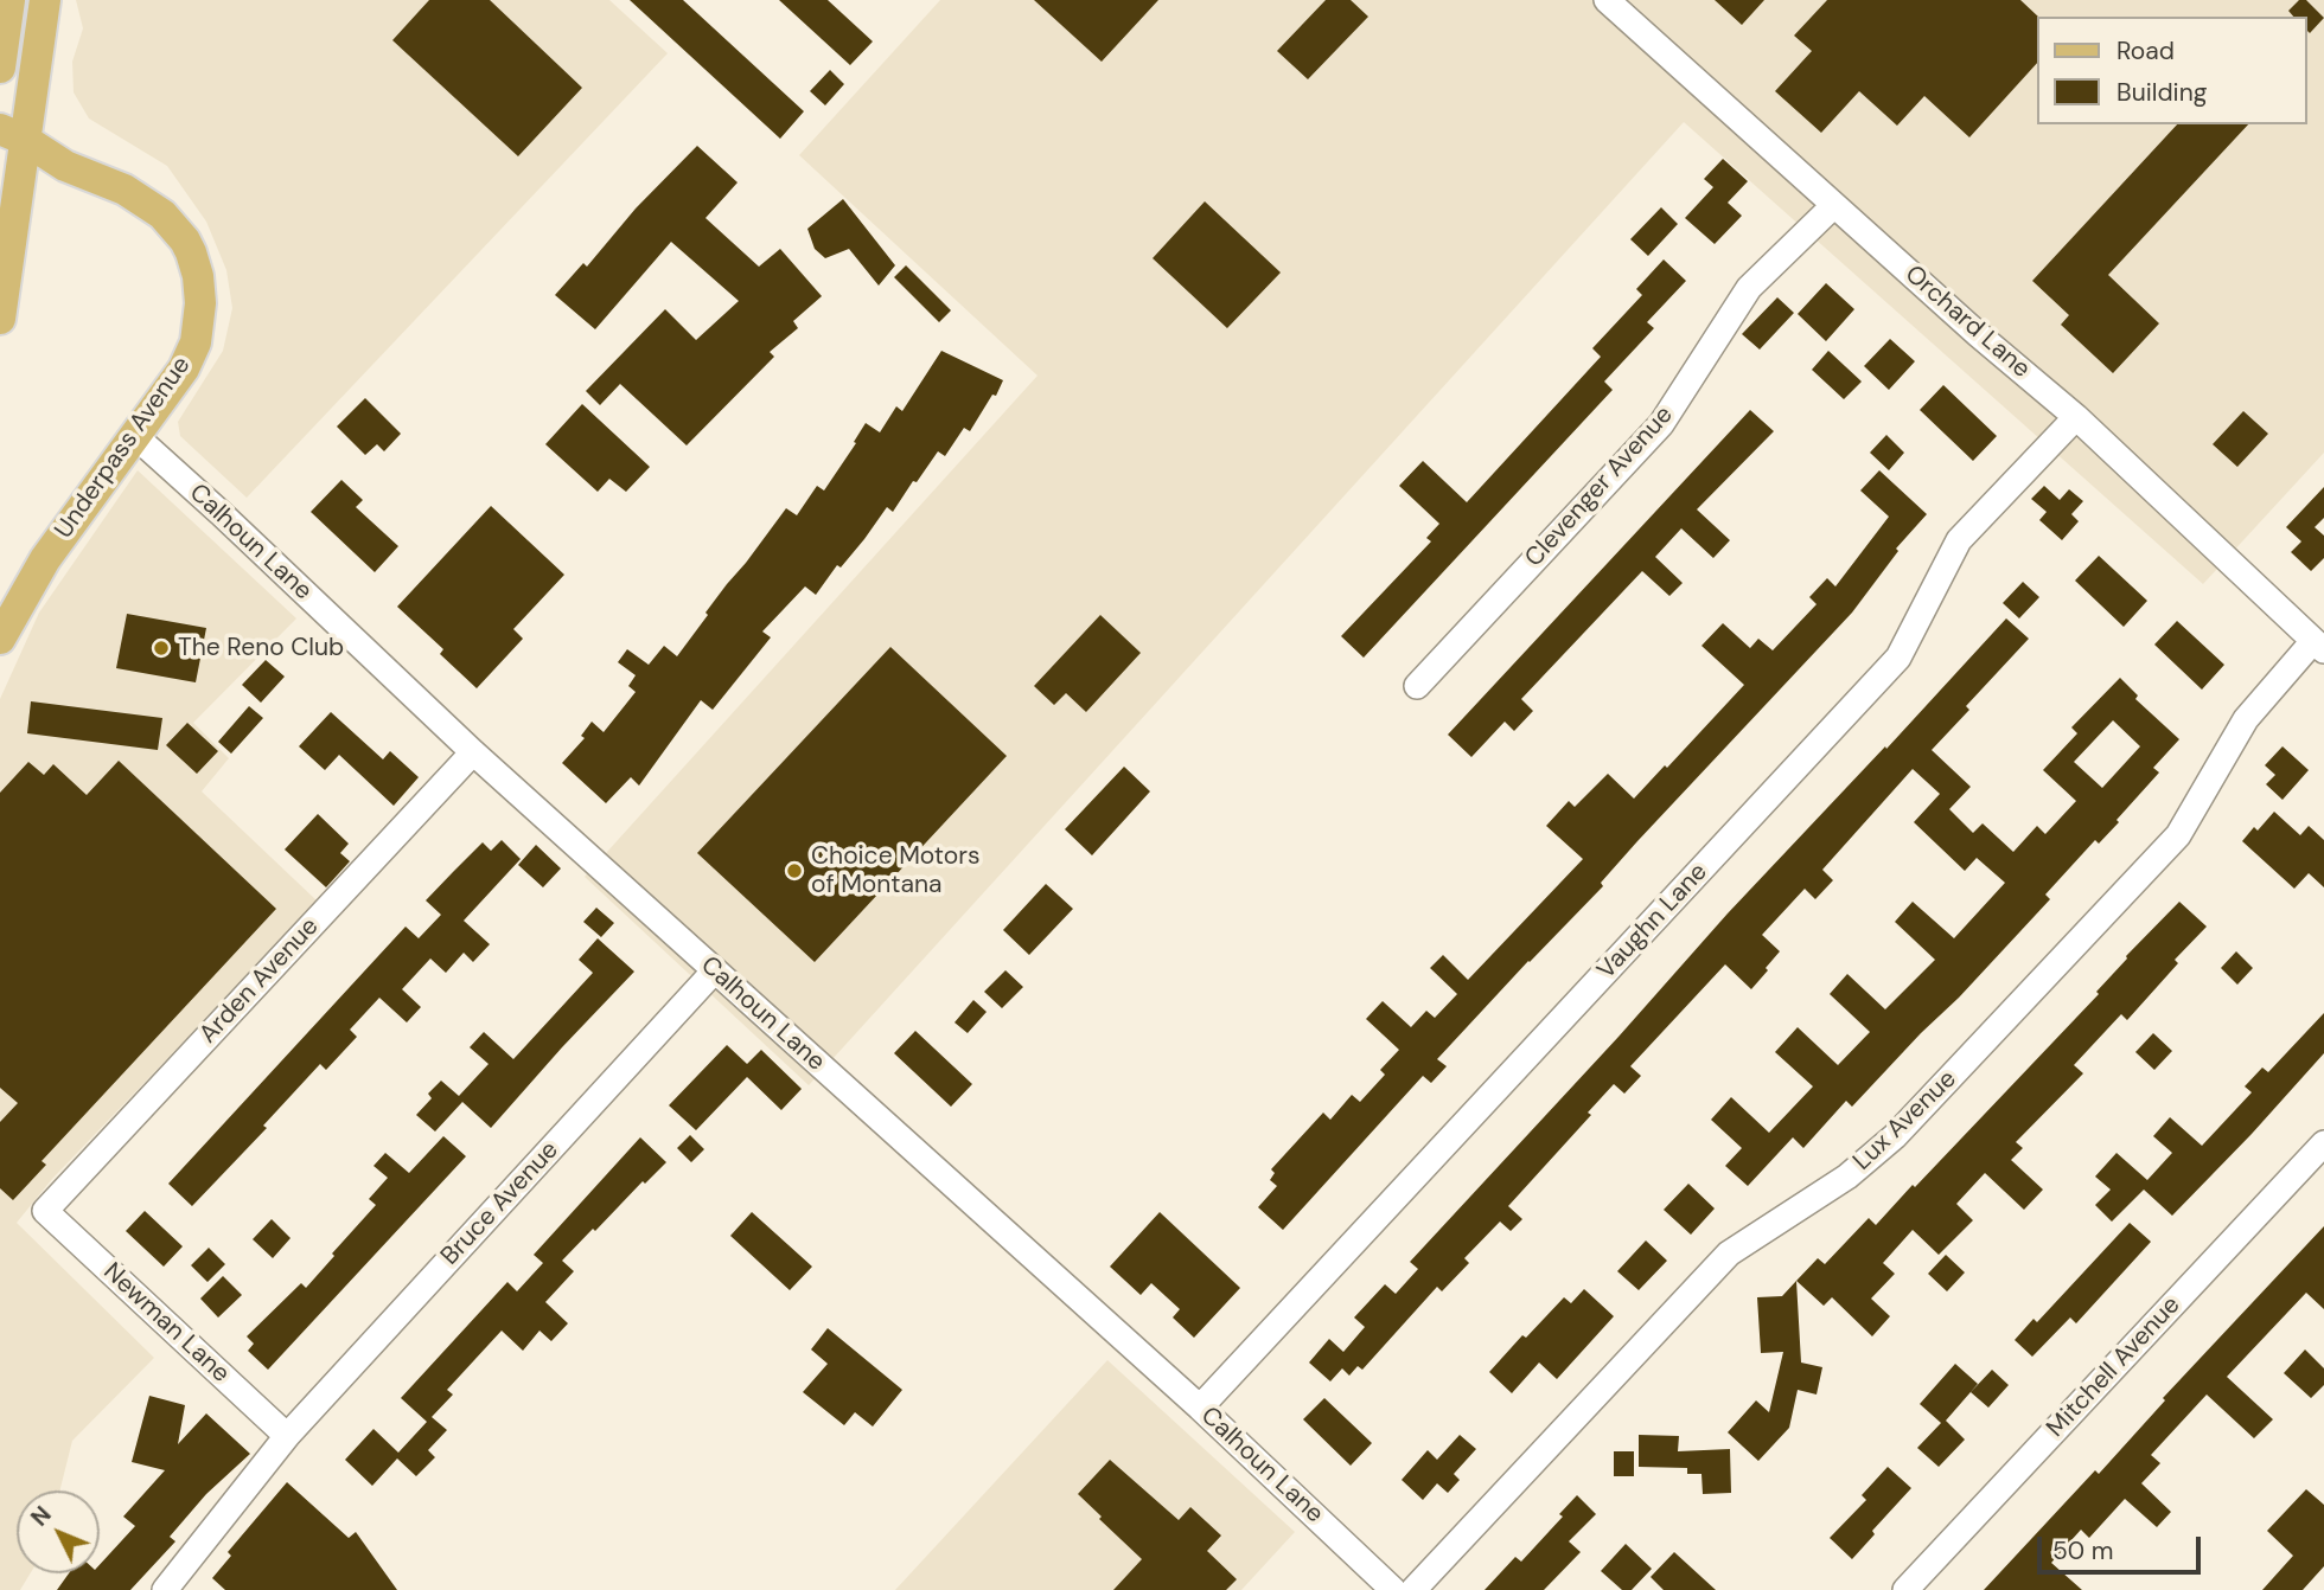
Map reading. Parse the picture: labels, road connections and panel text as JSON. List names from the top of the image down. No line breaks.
{"streets":{"main road":["Underpass Avenue"],"street":["Orchard Lane","Clevenger Avenue","Calhoun Lane","Vaughn Lane","Arden Avenue","Lux Avenue","Bruce Avenue","Newman Lane","Mitchell Avenue"]},"crossings":[["Orchard Lane","Clevenger Avenue"],["Orchard Lane","Vaughn Lane"],["Orchard Lane","Lux Avenue"],["Underpass Avenue","Calhoun Lane"],["Calhoun Lane","Vaughn Lane"],["Calhoun Lane","Arden Avenue"],["Calhoun Lane","Bruce Avenue"],["Arden Avenue","Newman Lane"],["Bruce Avenue","Newman Lane"]],"places":["The Reno Club","Choice Motors of Montana"],"legend":["Road","Building"],"scale_bar":"50 m","north":"top left"}
